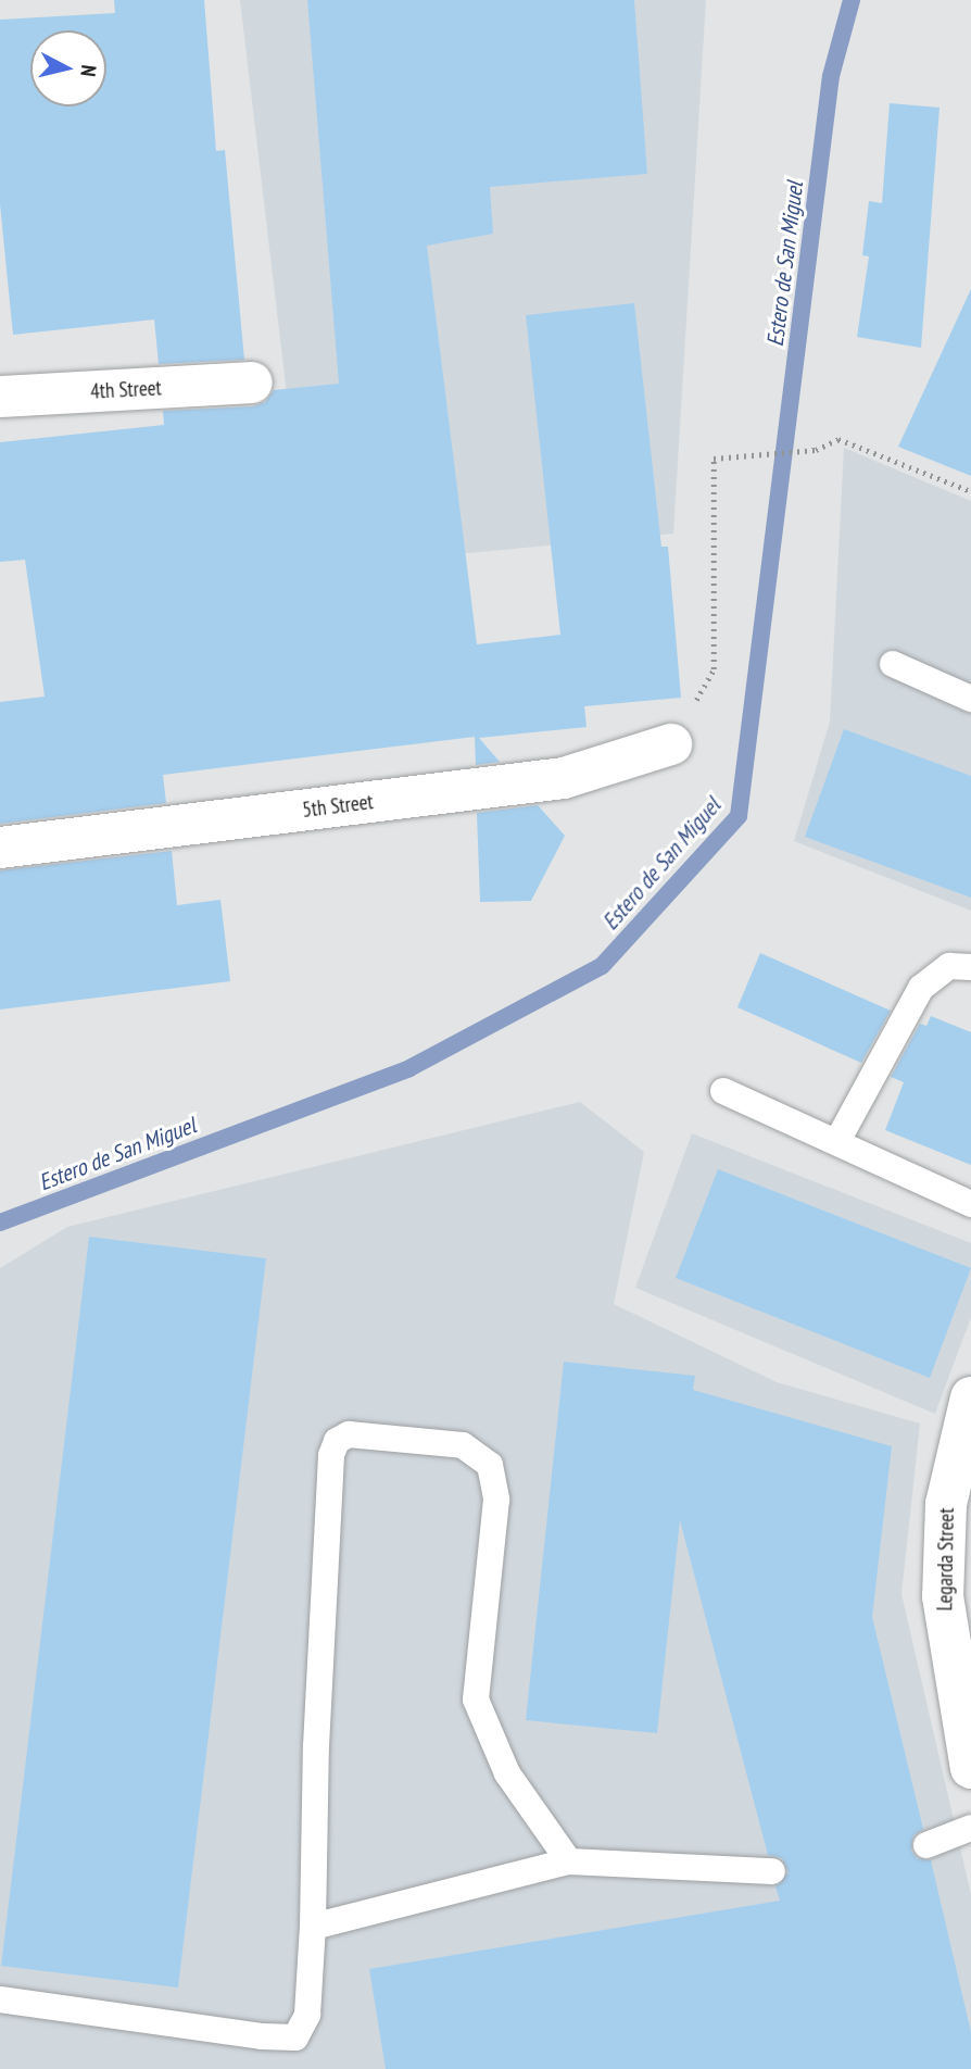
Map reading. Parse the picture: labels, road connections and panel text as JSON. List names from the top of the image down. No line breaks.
{"streets":{"street":["4th Street","5th Street","Legarda Street"]},"water":["Estero de San Miguel"],"north":"right"}
